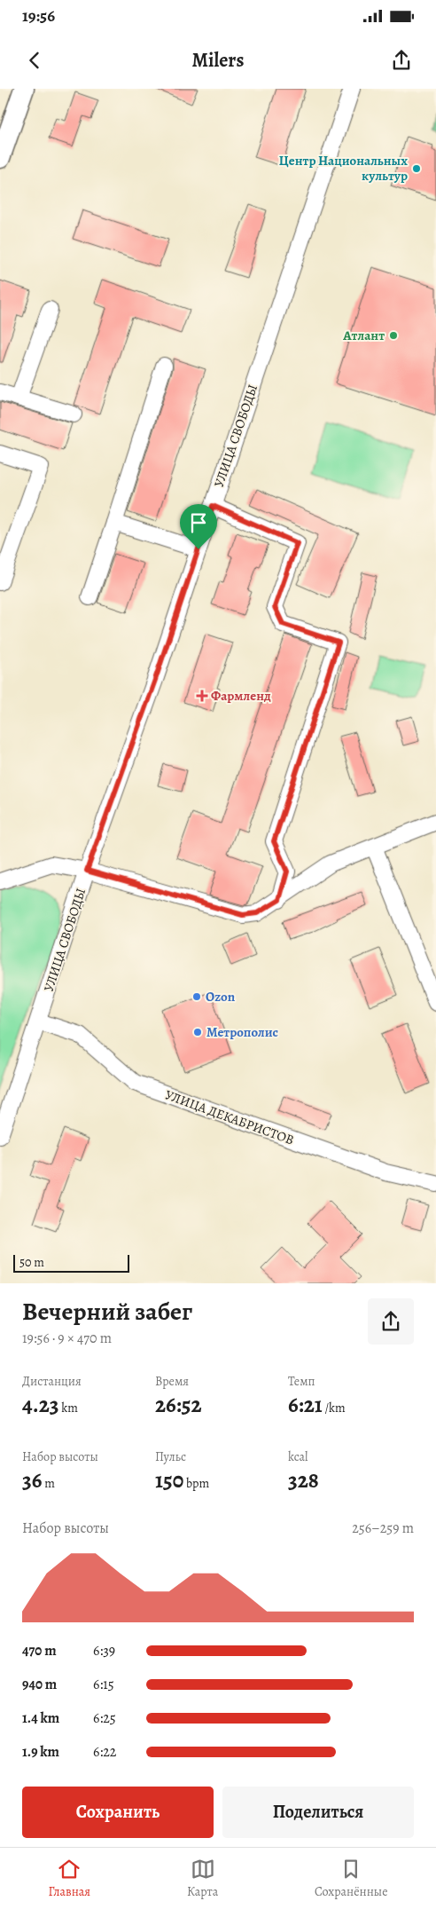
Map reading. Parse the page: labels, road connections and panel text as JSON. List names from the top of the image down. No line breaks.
{"streets":{"street":["УЛИЦА СВОБОДЫ","УЛИЦА ДЕКАБРИСТОВ"]},"crossings":[["УЛИЦА СВОБОДЫ","УЛИЦА ДЕКАБРИСТОВ"]],"places":{"other":["Центр Национальных культур","Атлант","Ozon","Метрополис"],"health":["Фармленд"]},"scale_bar":"50 m","page":{"status":"19:56","header":"Milers","scale":"50 m","heading":["Вечерний забег","19:56 · 9 × 470 m"],"stats":[["Дистанция","4.23 km"],["Время","26:52"],["Темп","6:21 /km"],["Набор высоты","36 m"],["Пульс","150 bpm"],["kcal","328"]],"chart":["Набор высоты","256–259 m"],"list":[{"name":"470 m","note":"6:39"},{"name":"940 m","note":"6:15"},{"name":"1.4 km","note":"6:25"},{"name":"1.9 km","note":"6:22"}],"buttons":["Сохранить","Поделиться"],"tabs":["Главная","Карта","Сохранённые"]}}
